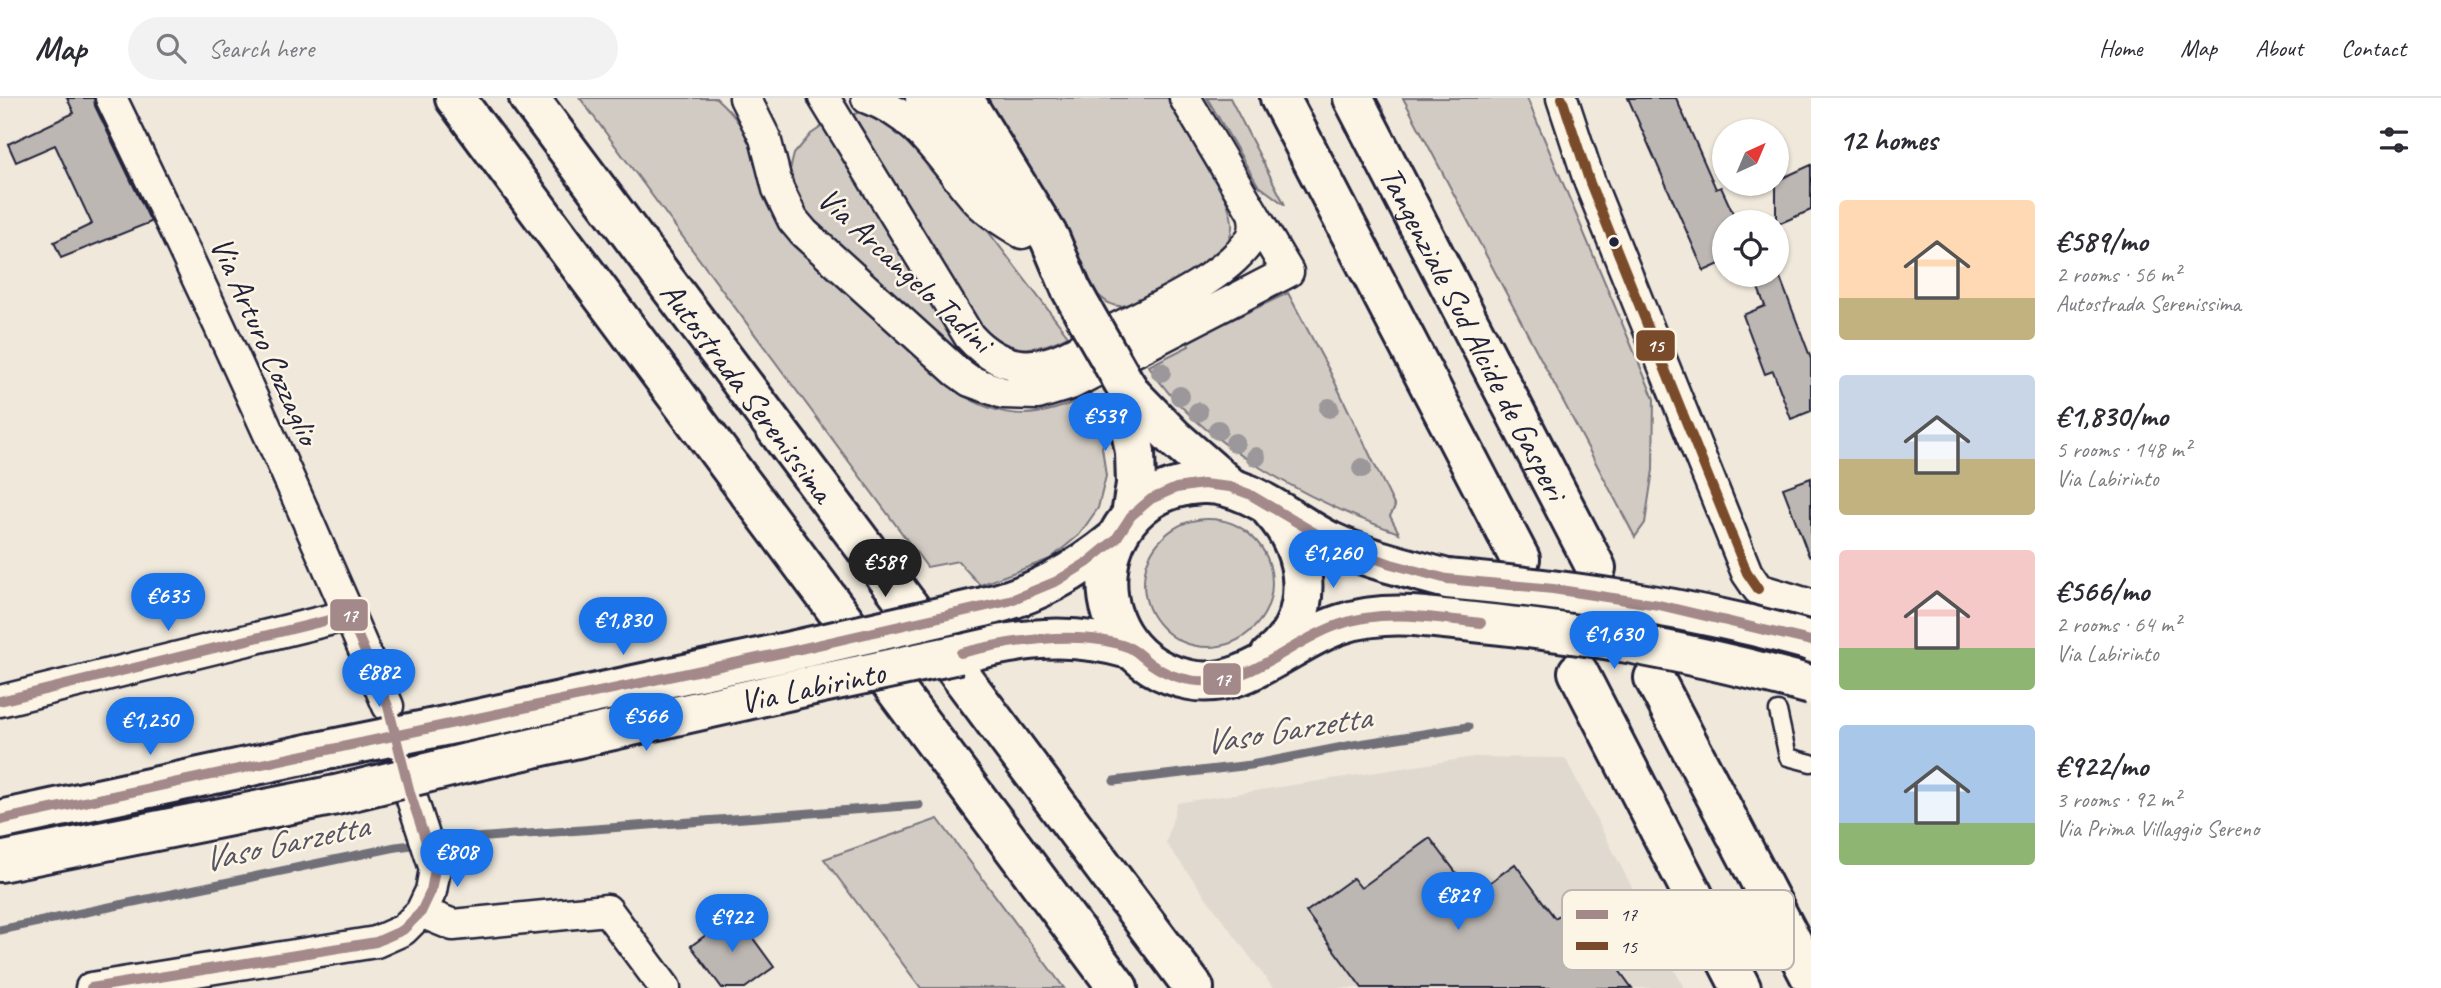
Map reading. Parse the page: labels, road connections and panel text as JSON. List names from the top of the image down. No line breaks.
{"streets":{"main road":["Tangenziale Sud Alcide de Gasperi","Autostrada Serenissima","Via Labirinto"],"street":["Via Arcangelo Tadini","Via Arturo Cozzaglio"]},"water":["Vaso Garzetta"],"lines":["transit line 15","transit line 17"],"legend":["17","15"],"north":"top right","page":{"header":"Map","search":"Search here","nav":["Home","Map","About","Contact"],"heading":"12 homes","list":[{"name":"€589/mo","note":"2 rooms · 56 m² · Autostrada Serenissima"},{"name":"€1,830/mo","note":"5 rooms · 148 m² · Via Labirinto"},{"name":"€566/mo","note":"2 rooms · 64 m² · Via Labirinto"},{"name":"€922/mo","note":"3 rooms · 92 m² · Via Prima Villaggio Sereno"}],"price":["€539","€1,260","€589","€635","€1,830","€1,630","€882","€566","€1,250","€808","€829","€922"]}}
